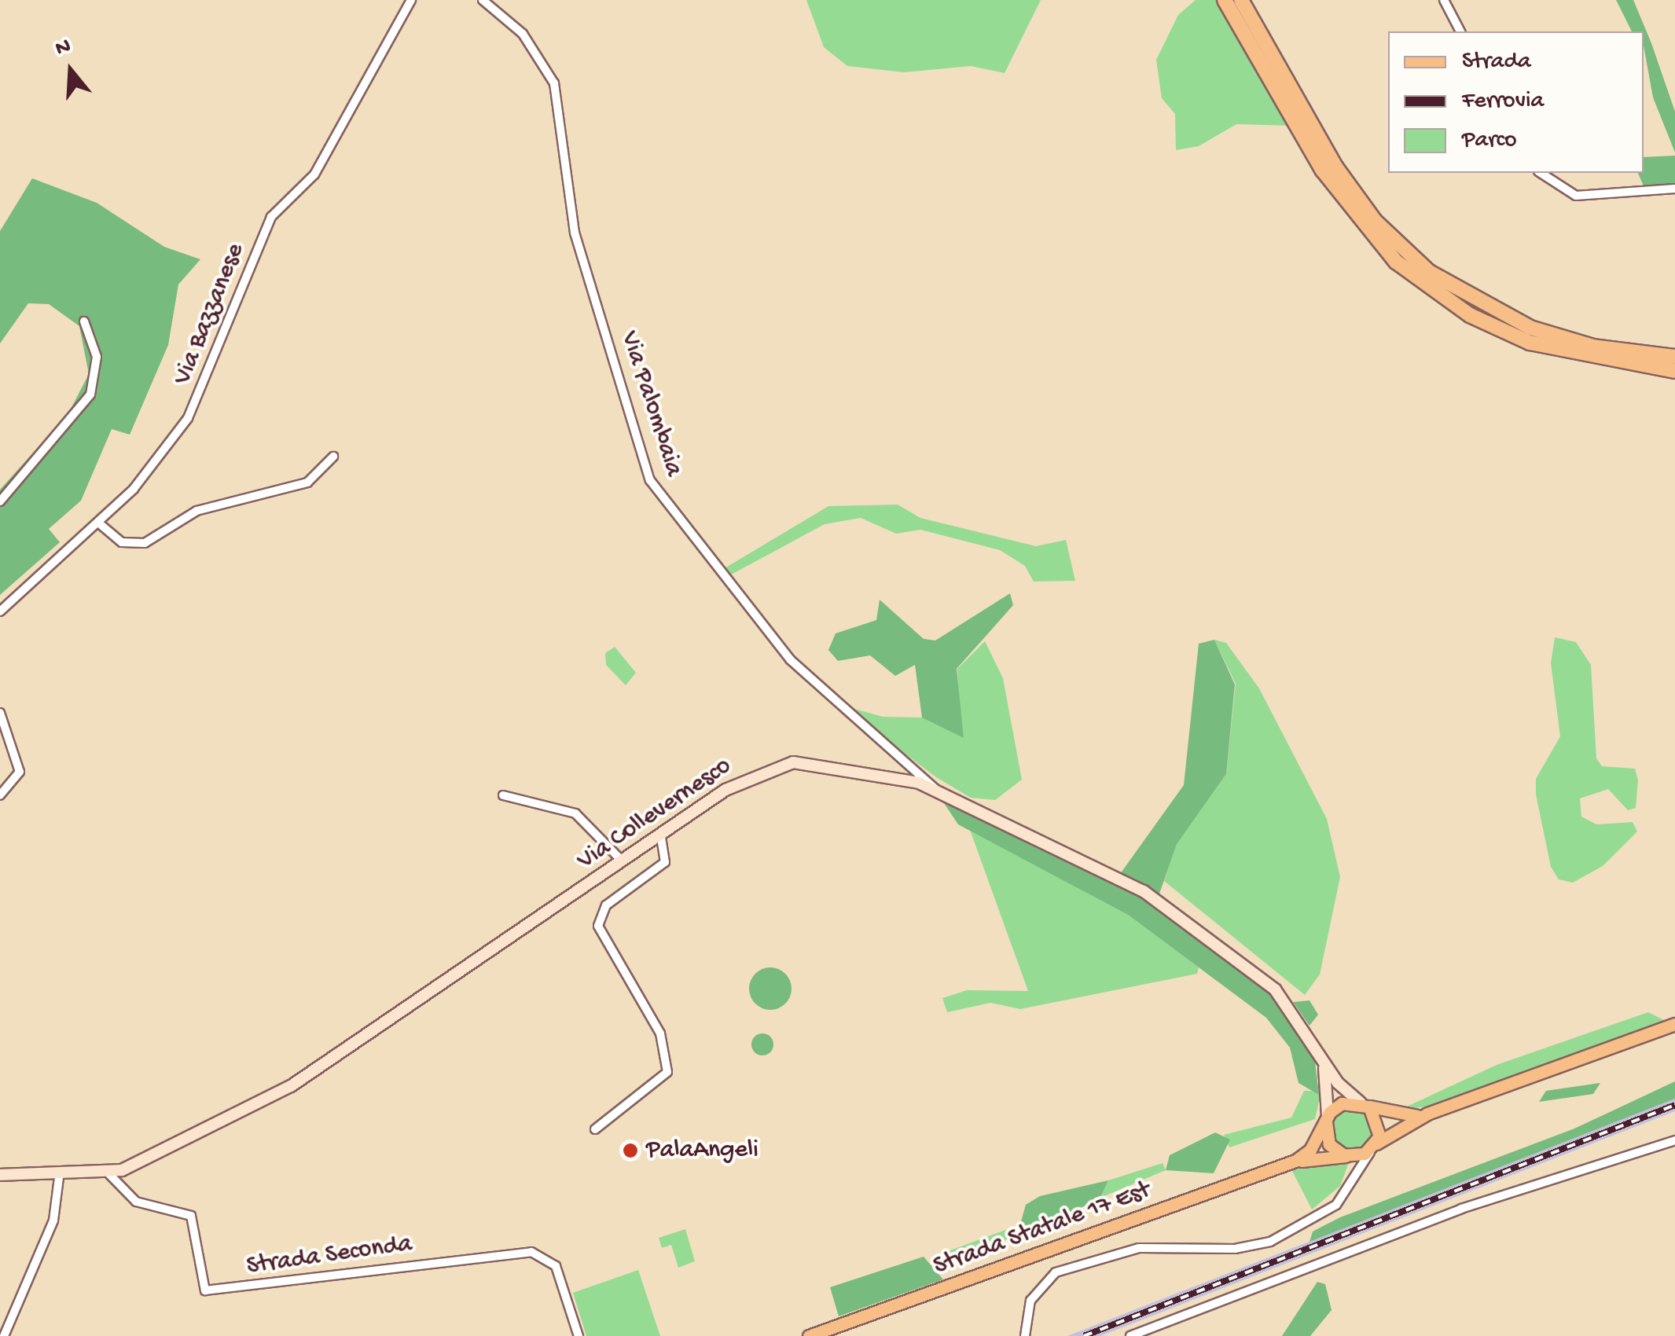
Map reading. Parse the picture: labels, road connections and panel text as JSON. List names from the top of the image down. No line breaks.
{"streets":{"main road":["Strada Statale 17 Est"],"street":["Via Bazzanese","Via Palombaia","Via Collevernesco","Strada Seconda"]},"crossings":[["Via Palombaia","Via Collevernesco"],["Via Collevernesco","Strada Statale 17 Est"],["Via Collevernesco","Strada Seconda"]],"places":["PalaAngeli"],"legend":["Strada","Ferrovia","Parco"],"north":"top"}
